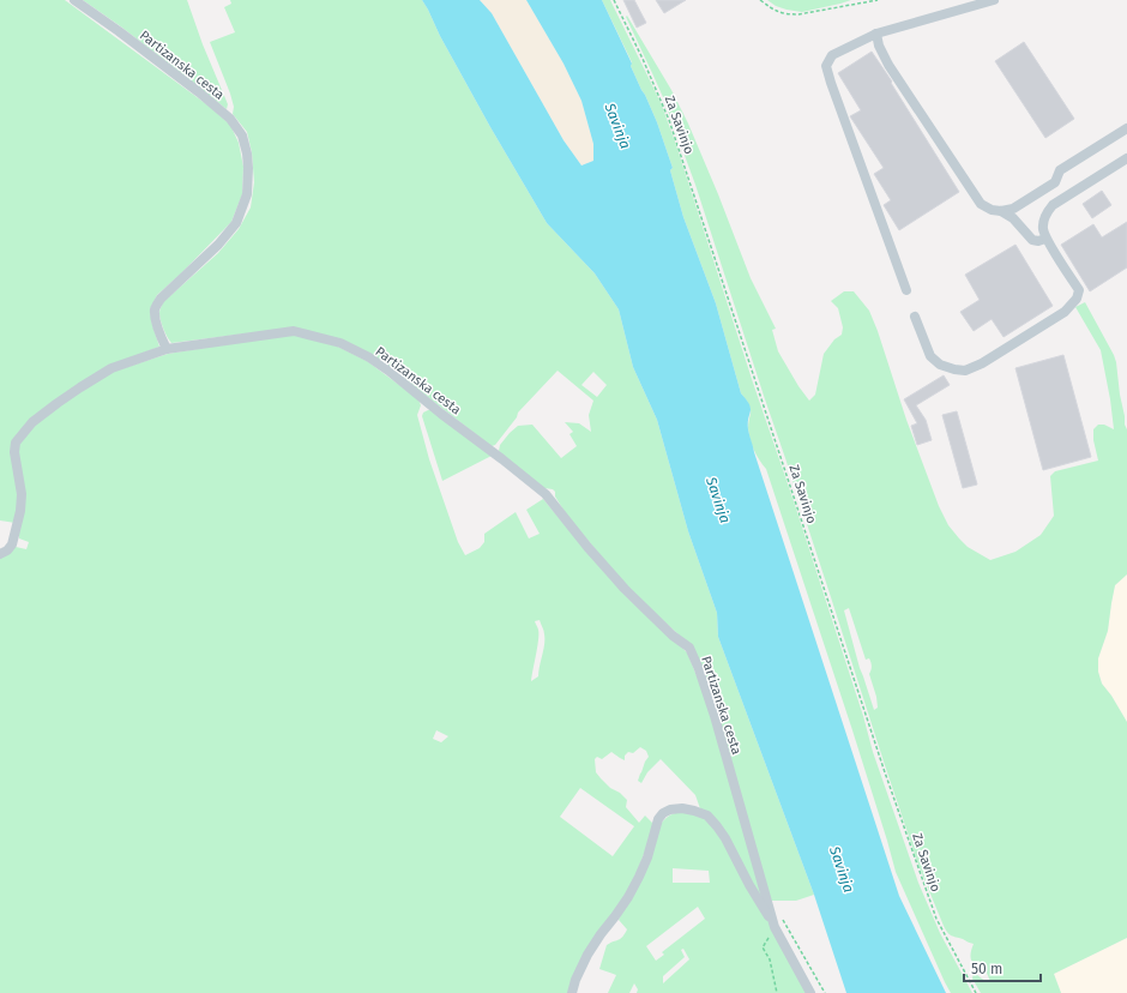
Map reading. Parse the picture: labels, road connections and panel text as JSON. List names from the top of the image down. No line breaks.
{"streets":{"street":["Partizanska cesta"],"path":["Za Savinjo"]},"water":["Savinja"],"scale_bar":"50 m"}
